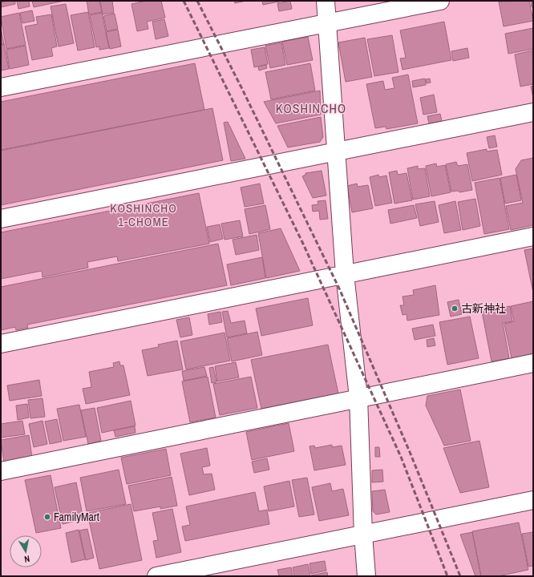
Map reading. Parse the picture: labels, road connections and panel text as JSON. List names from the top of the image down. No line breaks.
{"districts":["KOSHINCHO","KOSHINCHO 1-CHOME"],"places":["古新神社","FamilyMart"],"north":"bottom"}
